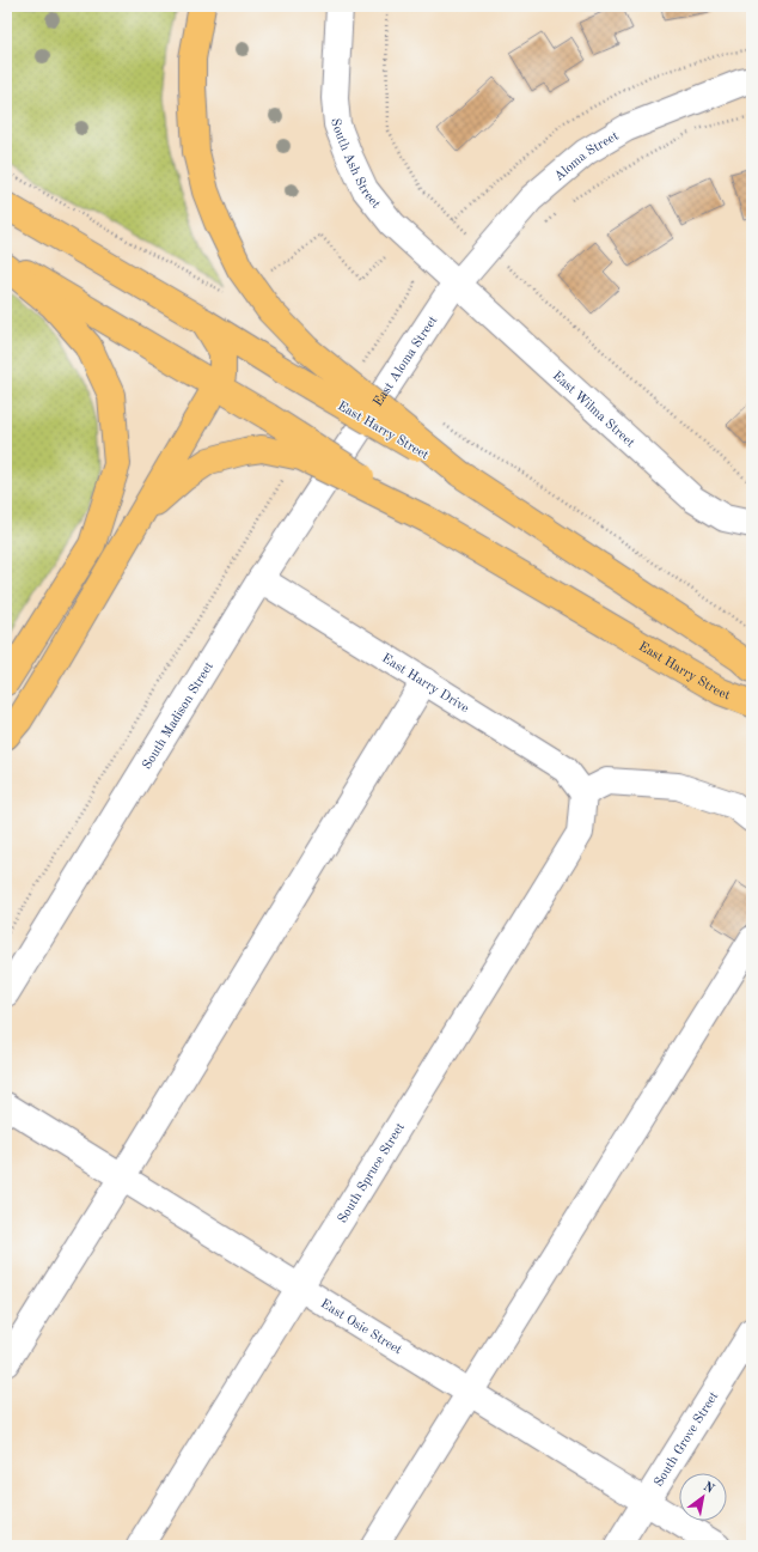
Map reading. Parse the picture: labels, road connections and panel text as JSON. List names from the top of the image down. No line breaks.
{"streets":{"main road":["East Harry Street"],"street":["Aloma Street","South Ash Street","East Aloma Street","East Wilma Street","East Harry Drive","South Madison Street","South Spruce Street","East Osie Street","South Grove Street"]},"crossings":[["Aloma Street","South Ash Street"],["Aloma Street","East Aloma Street"],["Aloma Street","East Wilma Street"],["South Ash Street","East Aloma Street"],["South Ash Street","East Wilma Street"],["East Aloma Street","East Wilma Street"],["East Aloma Street","South Madison Street"],["East Harry Drive","South Madison Street"],["East Harry Drive","South Spruce Street"],["South Spruce Street","East Osie Street"],["East Osie Street","South Grove Street"]],"north":"top right"}
